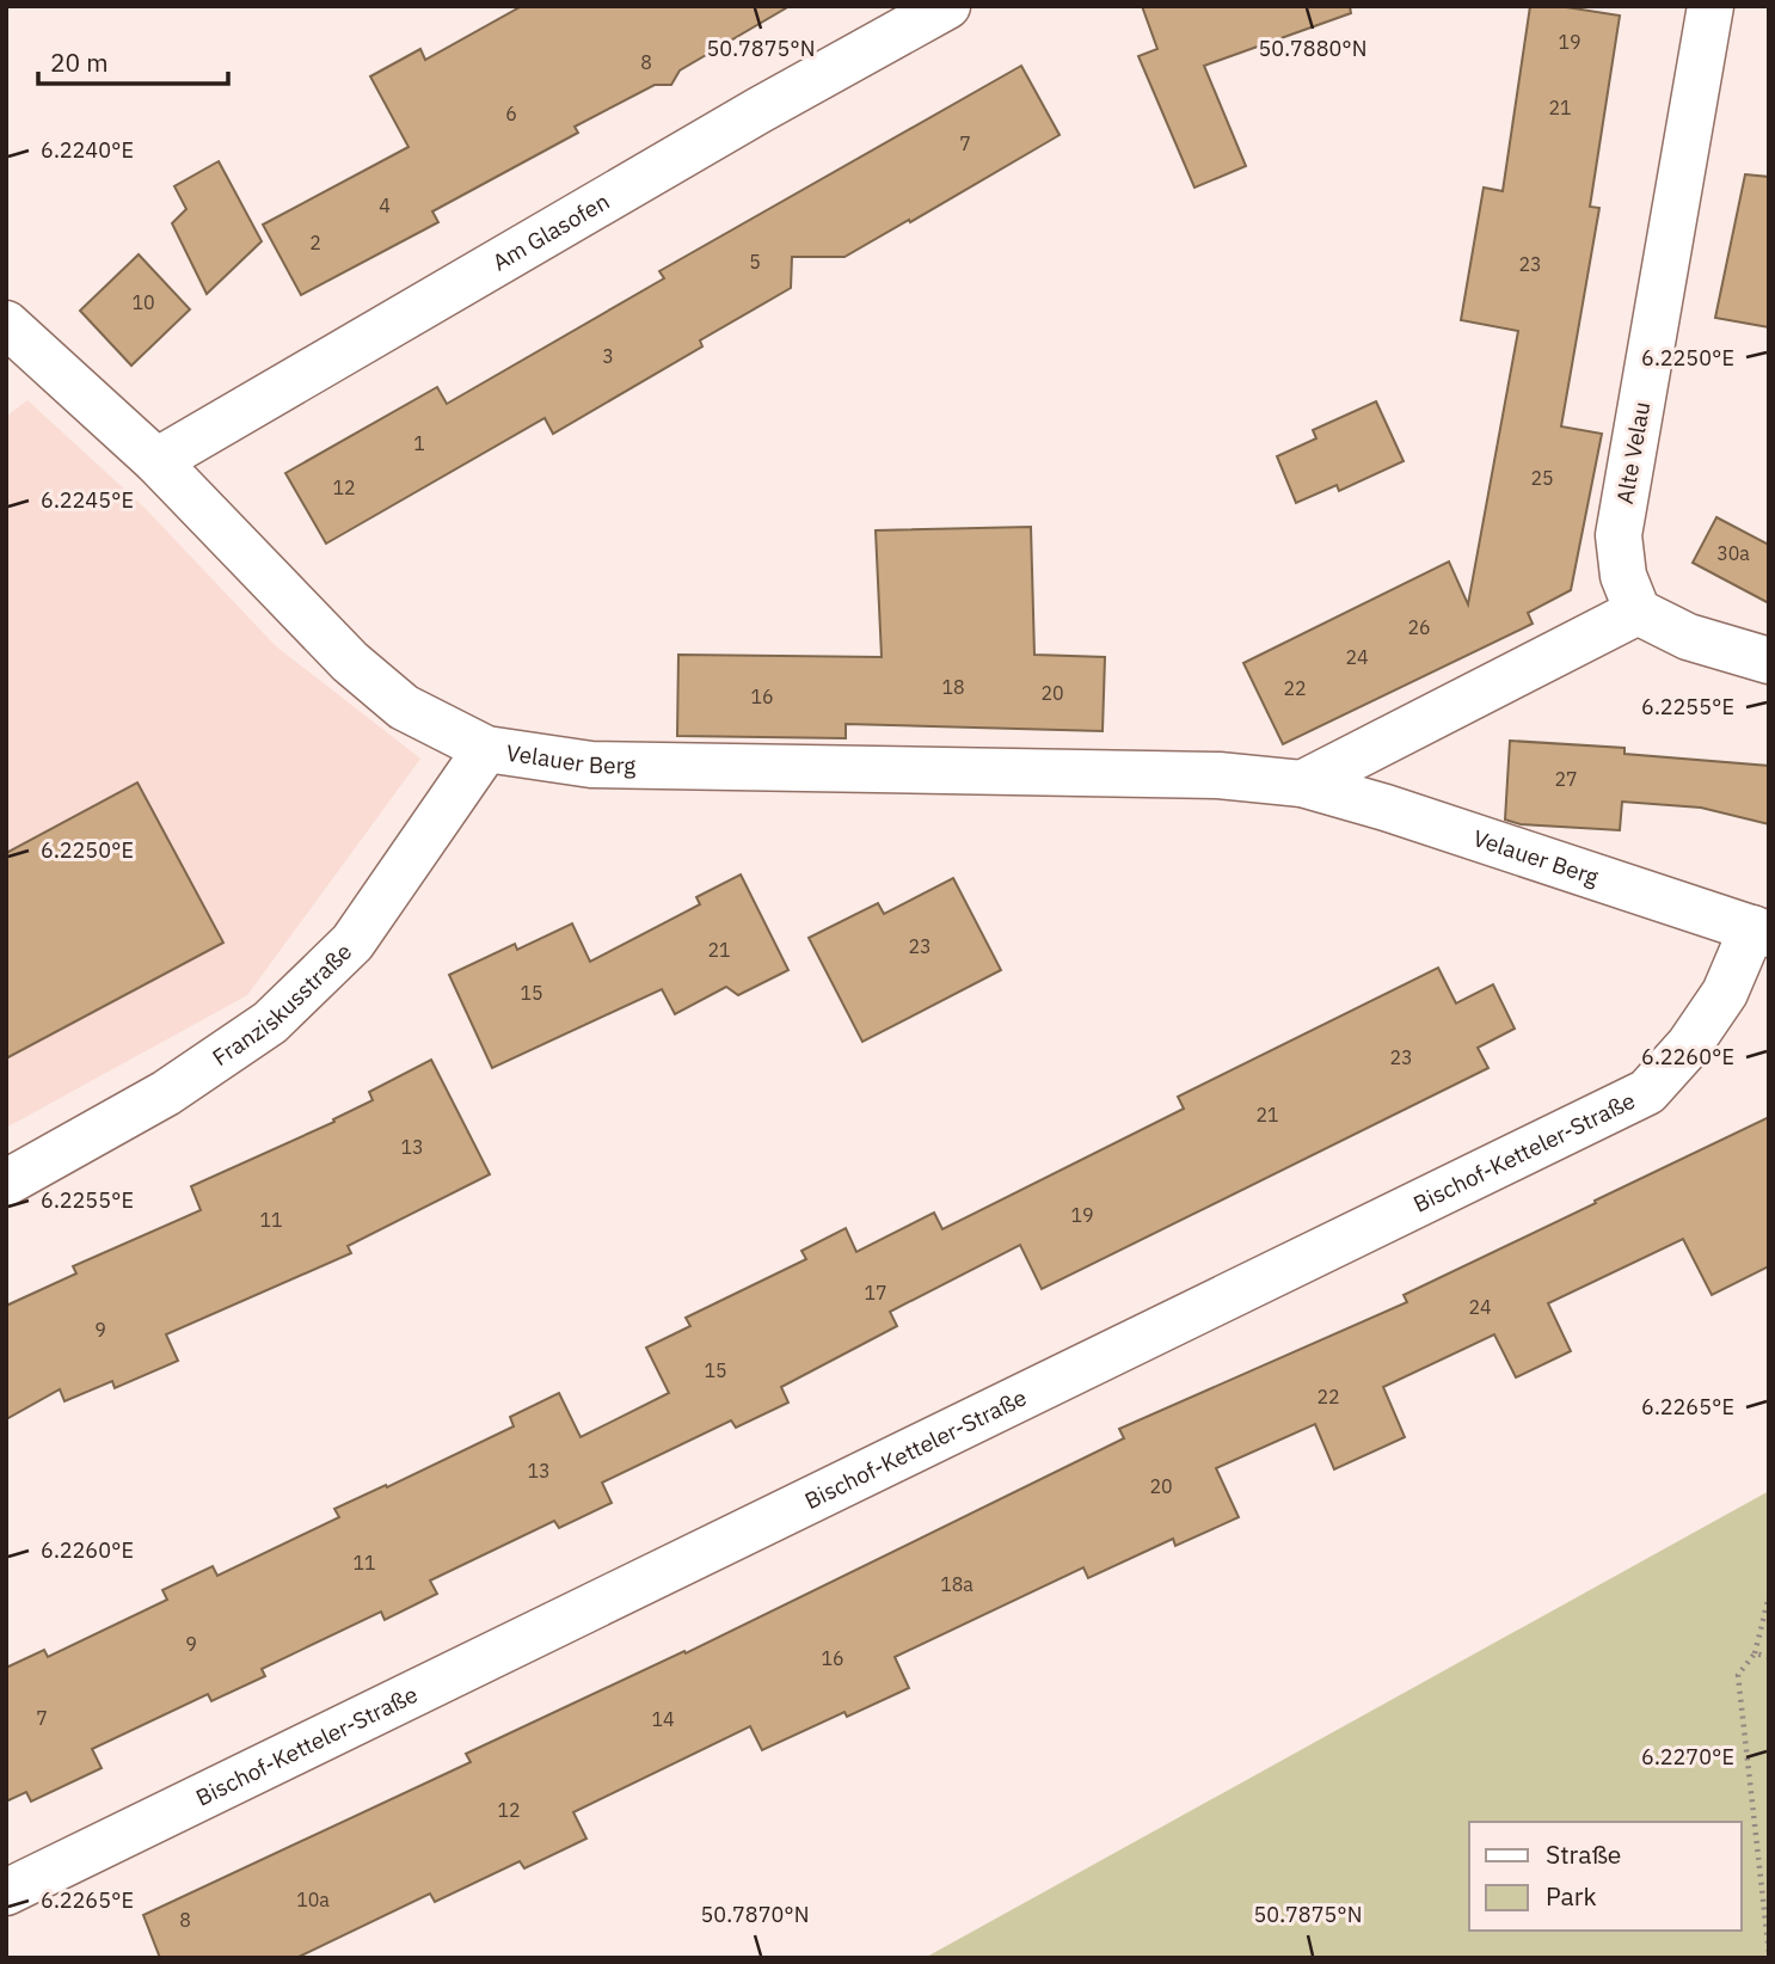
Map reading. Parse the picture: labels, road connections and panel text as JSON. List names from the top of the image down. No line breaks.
{"streets":{"street":["Am Glasofen","Alte Velau","Velauer Berg","Franziskusstraße","Bischof-Ketteler-Straße"]},"crossings":[["Am Glasofen","Velauer Berg"],["Velauer Berg","Franziskusstraße"],["Velauer Berg","Bischof-Ketteler-Straße"]],"house_numbers":["19","8","21","6","7","4","2","5","23","10","3","1","25","12","30a","26","24","18","22","20","16","27","23","21","15","23","21","13","19","11","17","24","9","15","22","13","20","11","18a","9","16","7","14","12","10a","8"],"legend":["Straße","Park"],"scale_bar":"20 m","coordinates":["50.7875°N","50.7880°N","6.2240°E","6.2250°E","6.2245°E","6.2255°E","6.2260°E","6.2265°E","6.2270°E","50.7870°N"]}
